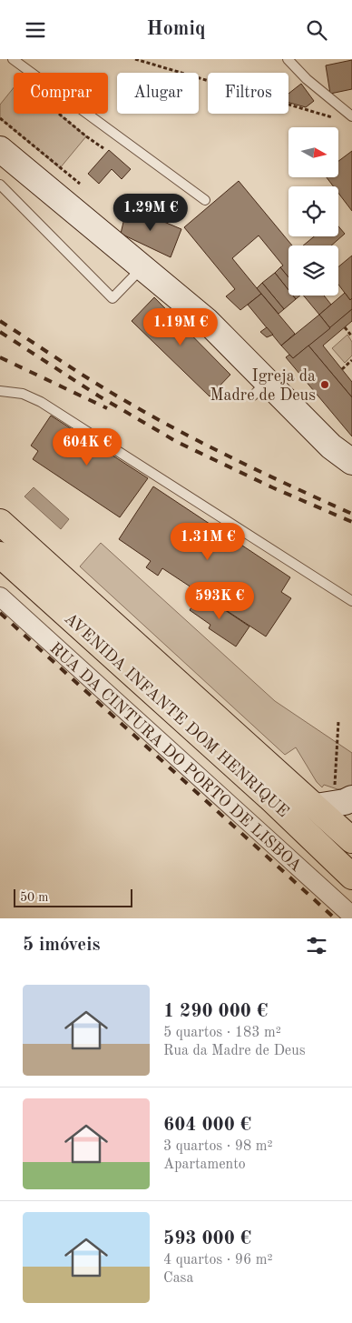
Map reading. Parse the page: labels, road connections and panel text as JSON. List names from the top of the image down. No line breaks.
{"streets":{"main road":["AVENIDA INFANTE DOM HENRIQUE"],"street":["RUA DA CINTURA DO PORTO DE LISBOA"]},"places":["Igreja da Madre de Deus"],"scale_bar":"50 m","north":"right","page":{"header":"Homiq","chip":["Comprar","Alugar","Filtros"],"price":["1.29M €","1.19M €","604K €","1.31M €","593K €"],"scale":"50 m","heading":"5 imóveis","list":[{"name":"1 290 000 €","note":"5 quartos · 183 m² · Rua da Madre de Deus"},{"name":"604 000 €","note":"3 quartos · 98 m² · Apartamento"},{"name":"593 000 €","note":"4 quartos · 96 m² · Casa"}]}}
